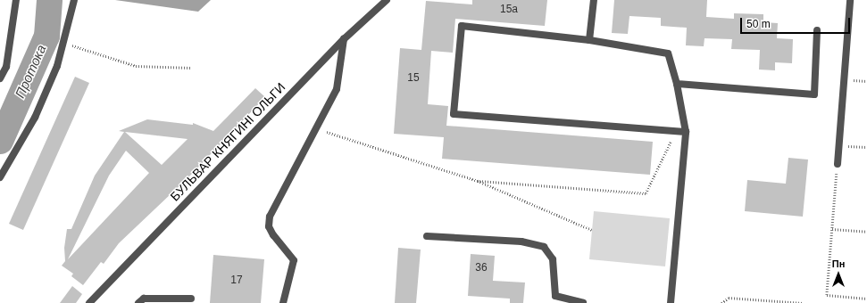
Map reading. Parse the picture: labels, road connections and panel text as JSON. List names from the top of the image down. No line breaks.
{"streets":{"street":["БУЛЬВАР КНЯГИНІ ОЛЬГИ"]},"water":["Протока"],"house_numbers":["15а","15","36","17"],"scale_bar":"50 m","north":"top"}
